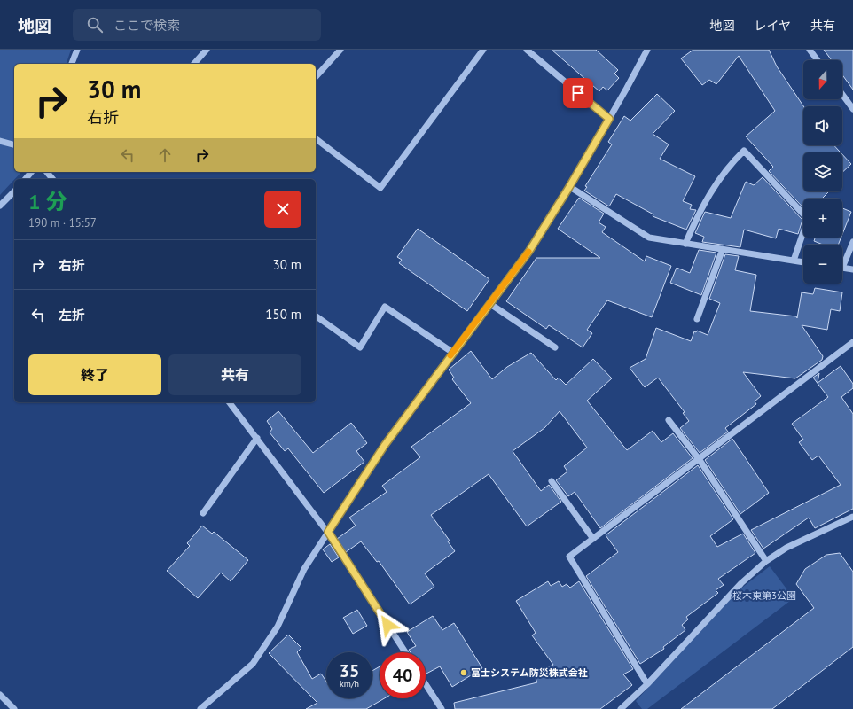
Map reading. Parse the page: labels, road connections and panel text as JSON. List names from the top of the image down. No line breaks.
{"parks":["桜木東第3公園"],"places":["冨士システム防災株式会社"],"north":"bottom","page":{"header":"地図","search":"ここで検索","nav":["地図","レイヤ","共有"],"map_buttons":["+","−"],"turn":["30 m","右折"],"heading":["1 分","190 m · 15:57"],"list":[{"name":"右折","value":"30 m"},{"name":"左折","value":"150 m"}],"buttons":["終了","共有"],"speed":"35 km/h","limit":"40"}}
